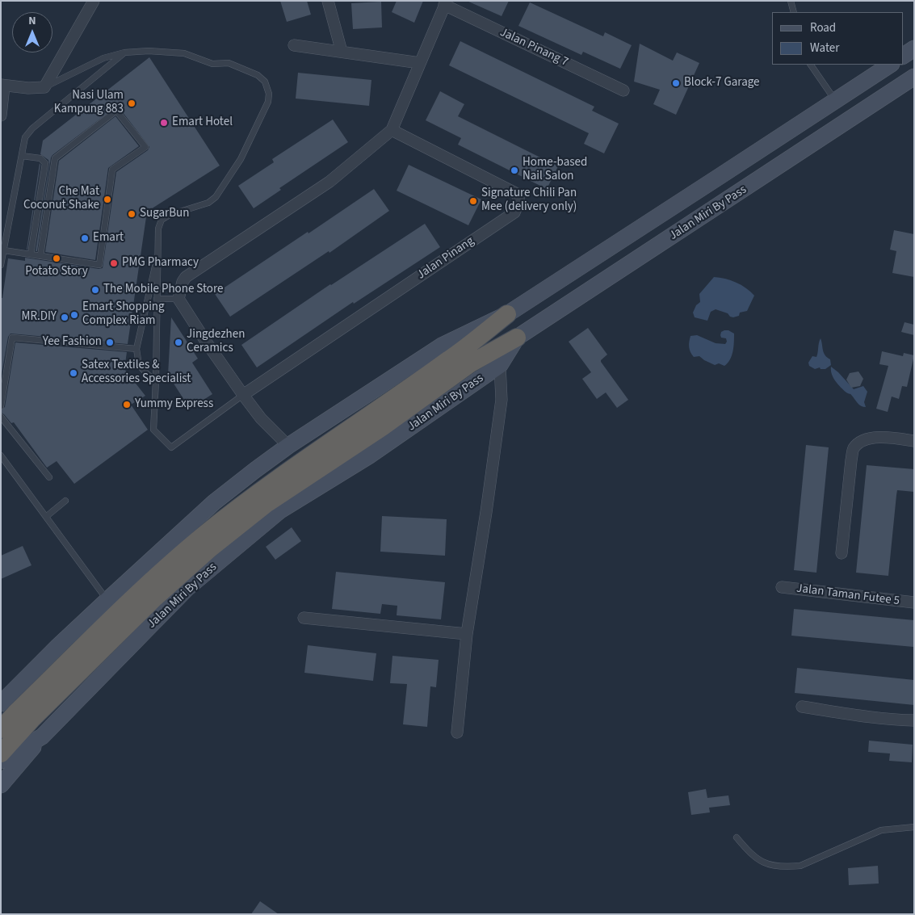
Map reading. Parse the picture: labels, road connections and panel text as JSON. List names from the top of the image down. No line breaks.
{"streets":{"main road":["Jalan Miri By Pass"],"street":["Jalan Pinang 7","Jalan Pinang","Jalan Taman Futee 5"]},"places":["Block-7 Garage","Nasi Ulam Kampung 883","Emart Hotel","Home-based Nail Salon","Che Mat Coconut Shake","Signature Chili Pan Mee (delivery only)","SugarBun","Emart","Potato Story","PMG Pharmacy","The Mobile Phone Store","Emart Shopping Complex Riam","MR.DIY","Yee Fashion","Jingdezhen Ceramics","Satex Textiles & Accessories Specialist","Yummy Express"],"legend":["Road","Water"],"north":"top"}
